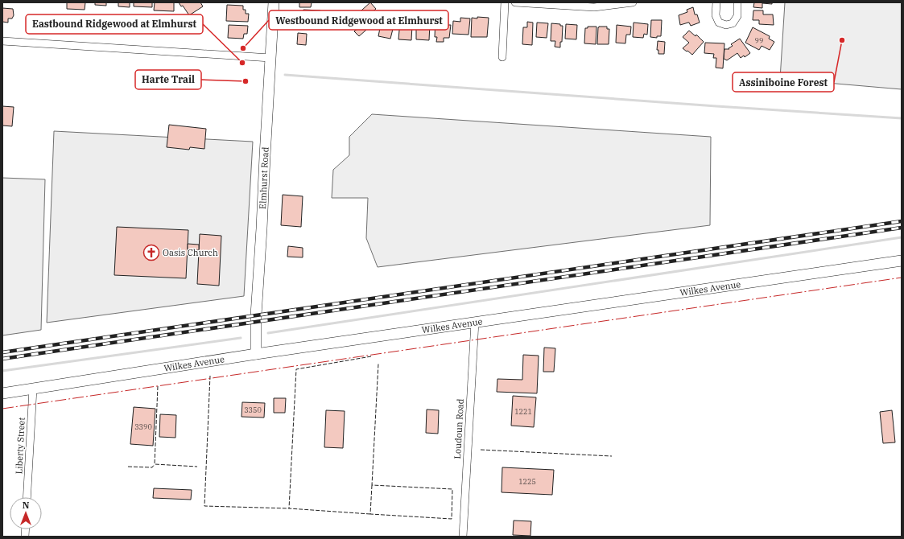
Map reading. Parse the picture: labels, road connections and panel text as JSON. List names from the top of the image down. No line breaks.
{"streets":{"main road":["Elmhurst Road","Wilkes Avenue"],"street":["Loudoun Road","Liberty Street"]},"crossings":[["Elmhurst Road","Wilkes Avenue"],["Wilkes Avenue","Loudoun Road"],["Wilkes Avenue","Liberty Street"]],"places":{"other":["Assiniboine Forest","Westbound Ridgewood at Elmhurst","Eastbound Ridgewood at Elmhurst","Harte Trail"],"church":["Oasis Church"]},"house_numbers":["99","3350","1221","3390","1225"],"north":"top"}
